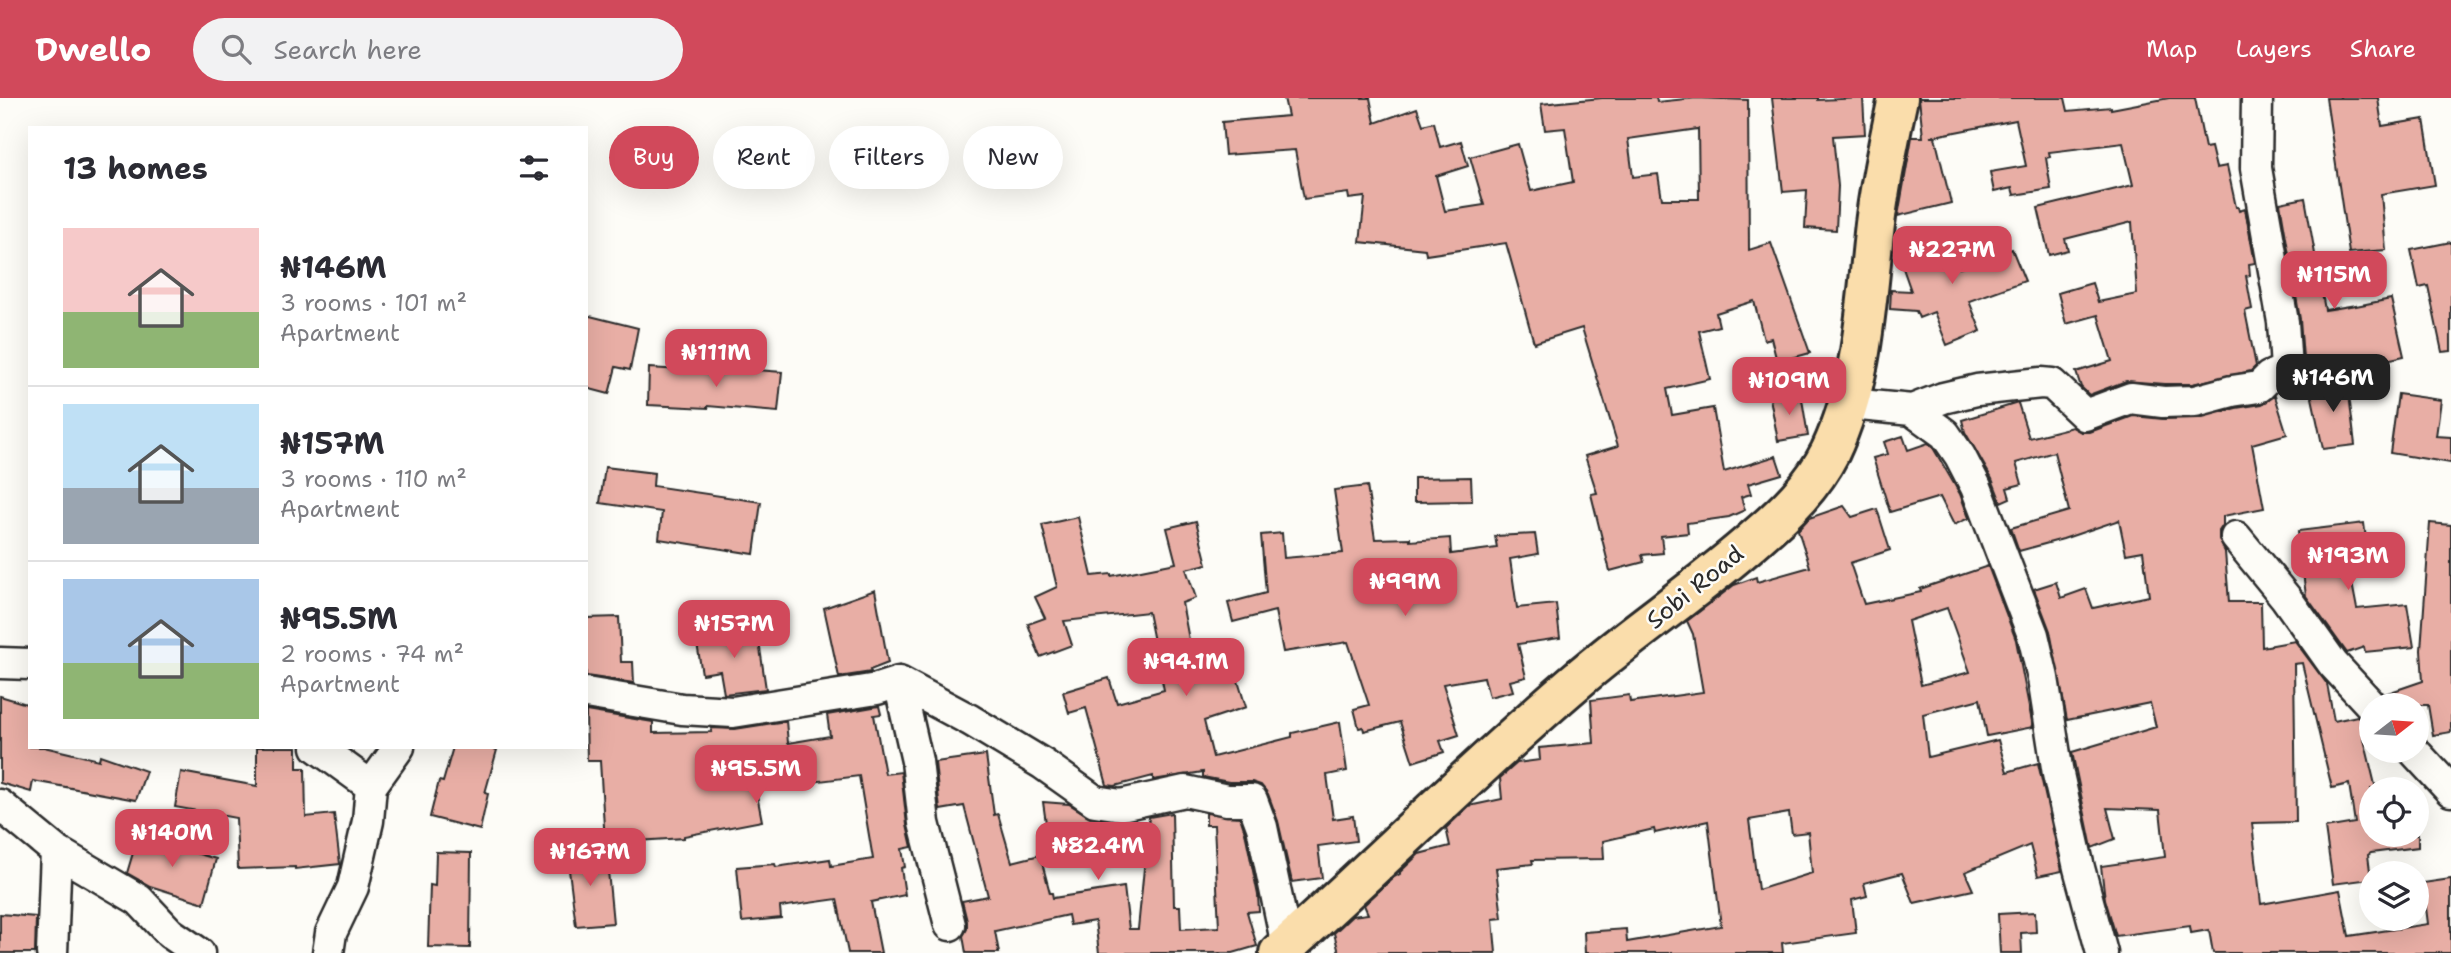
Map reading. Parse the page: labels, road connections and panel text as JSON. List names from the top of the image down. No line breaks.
{"streets":{"highway":["Sobi Road"]},"north":"right","page":{"header":"Dwello","search":"Search here","nav":["Map","Layers","Share"],"chip":["Buy","Rent","Filters","New"],"heading":"13 homes","list":[{"name":"₦146M","note":"3 rooms · 101 m² · Apartment"},{"name":"₦157M","note":"3 rooms · 110 m² · Apartment"},{"name":"₦95.5M","note":"2 rooms · 74 m² · Apartment"}],"price":["₦227M","₦115M","₦111M","₦146M","₦109M","₦193M","₦99M","₦157M","₦94.1M","₦95.5M","₦140M","₦82.4M","₦167M"]}}
